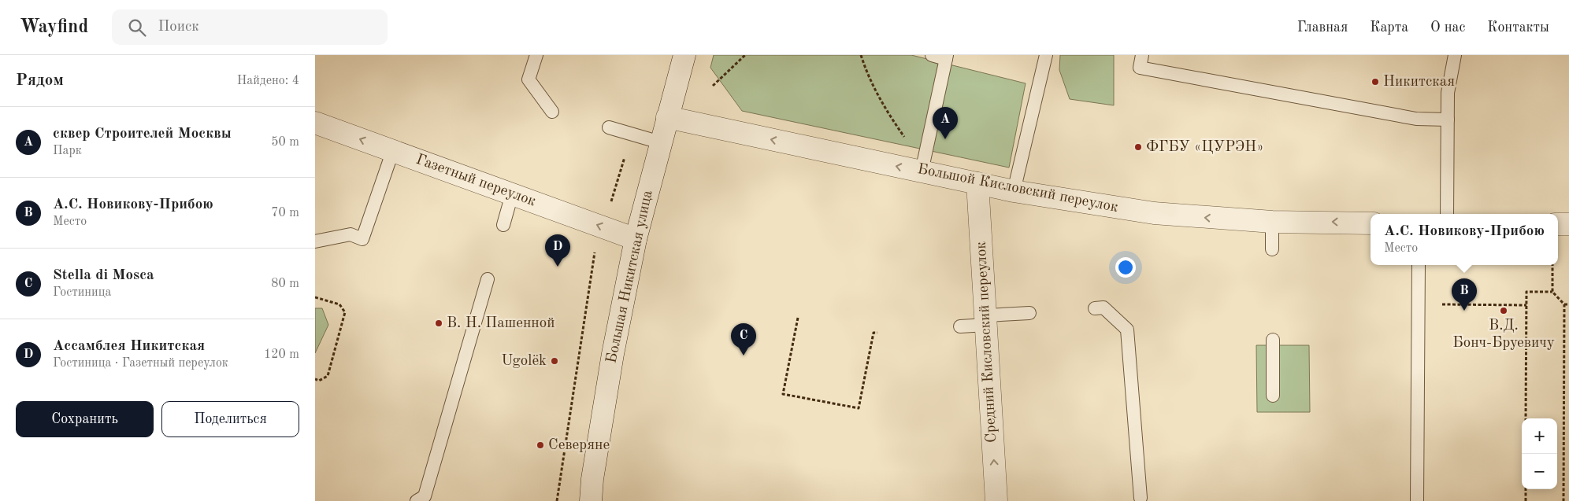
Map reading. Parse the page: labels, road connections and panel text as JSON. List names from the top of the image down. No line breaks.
{"streets":{"street":["Газетный переулок","Большой Кисловский переулок","Большая Никитская улица","Средний Кисловский переулок"]},"crossings":[["Газетный переулок","Большая Никитская улица"],["Большой Кисловский переулок","Большая Никитская улица"],["Большой Кисловский переулок","Средний Кисловский переулок"]],"one_way":["Газетный переулок","Большой Кисловский переулок","Средний Кисловский переулок"],"places":["Никитская","ФГБУ «ЦУРЭН»","В.Д. Бонч-Бруевичу","В. Н. Пашенной","Ugolёk","Северяне"],"page":{"header":"Wayfind","search":"Поиск","nav":["Главная","Карта","О нас","Контакты"],"heading":["Рядом","Найдено: 4"],"list":[{"mark":"A","name":"сквер Строителей Москвы","note":"Парк","value":"50 m"},{"mark":"B","name":"А.С. Новикову-Прибою","note":"Место","value":"70 m"},{"mark":"C","name":"Stella di Mosca","note":"Гостиница","value":"80 m"},{"mark":"D","name":"Ассамблея Никитская","note":"Гостиница · Газетный переулок","value":"120 m"}],"pins":["A","D","B","C"],"popup":["А.С. Новикову-Прибою","Место"],"buttons":["Сохранить","Поделиться"],"map_buttons":["+","−"]}}
